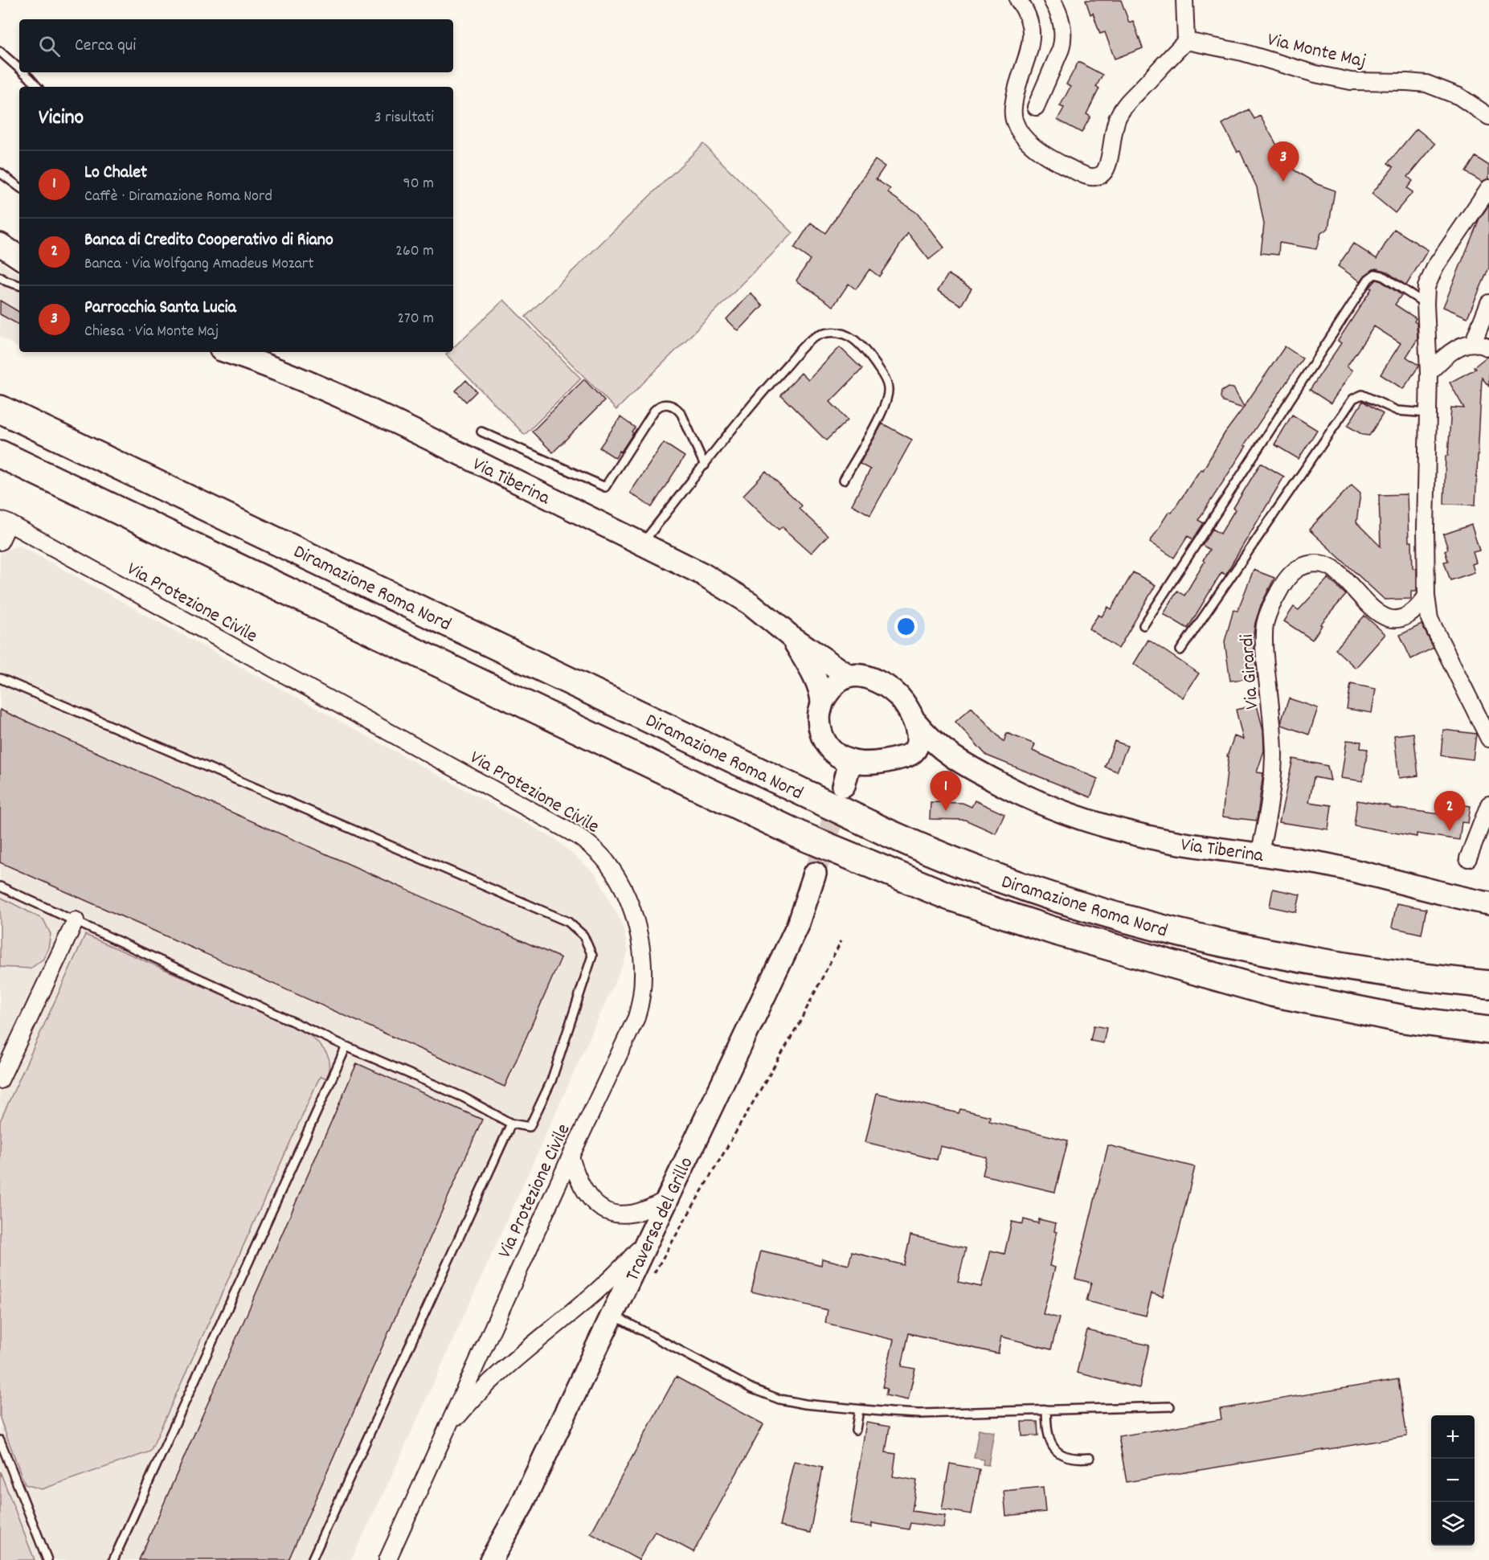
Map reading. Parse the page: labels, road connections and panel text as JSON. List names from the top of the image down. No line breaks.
{"streets":{"highway":["Diramazione Roma Nord"],"main road":["Via Tiberina","Traversa del Grillo"],"street":["Via Monte Maj","Via Protezione Civile","Via Girardi"]},"crossings":[["Via Tiberina","Via Girardi"]],"page":{"search":"Cerca qui","heading":["Vicino","3 risultati"],"pins":["3","1","2"],"list":[{"mark":"1","name":"Lo Chalet","note":"Caffè · Diramazione Roma Nord","value":"90 m"},{"mark":"2","name":"Banca di Credito Cooperativo di Riano","note":"Banca · Via Wolfgang Amadeus Mozart","value":"260 m"},{"mark":"3","name":"Parrocchia Santa Lucia","note":"Chiesa · Via Monte Maj","value":"270 m"}],"map_buttons":["+","−"]}}
